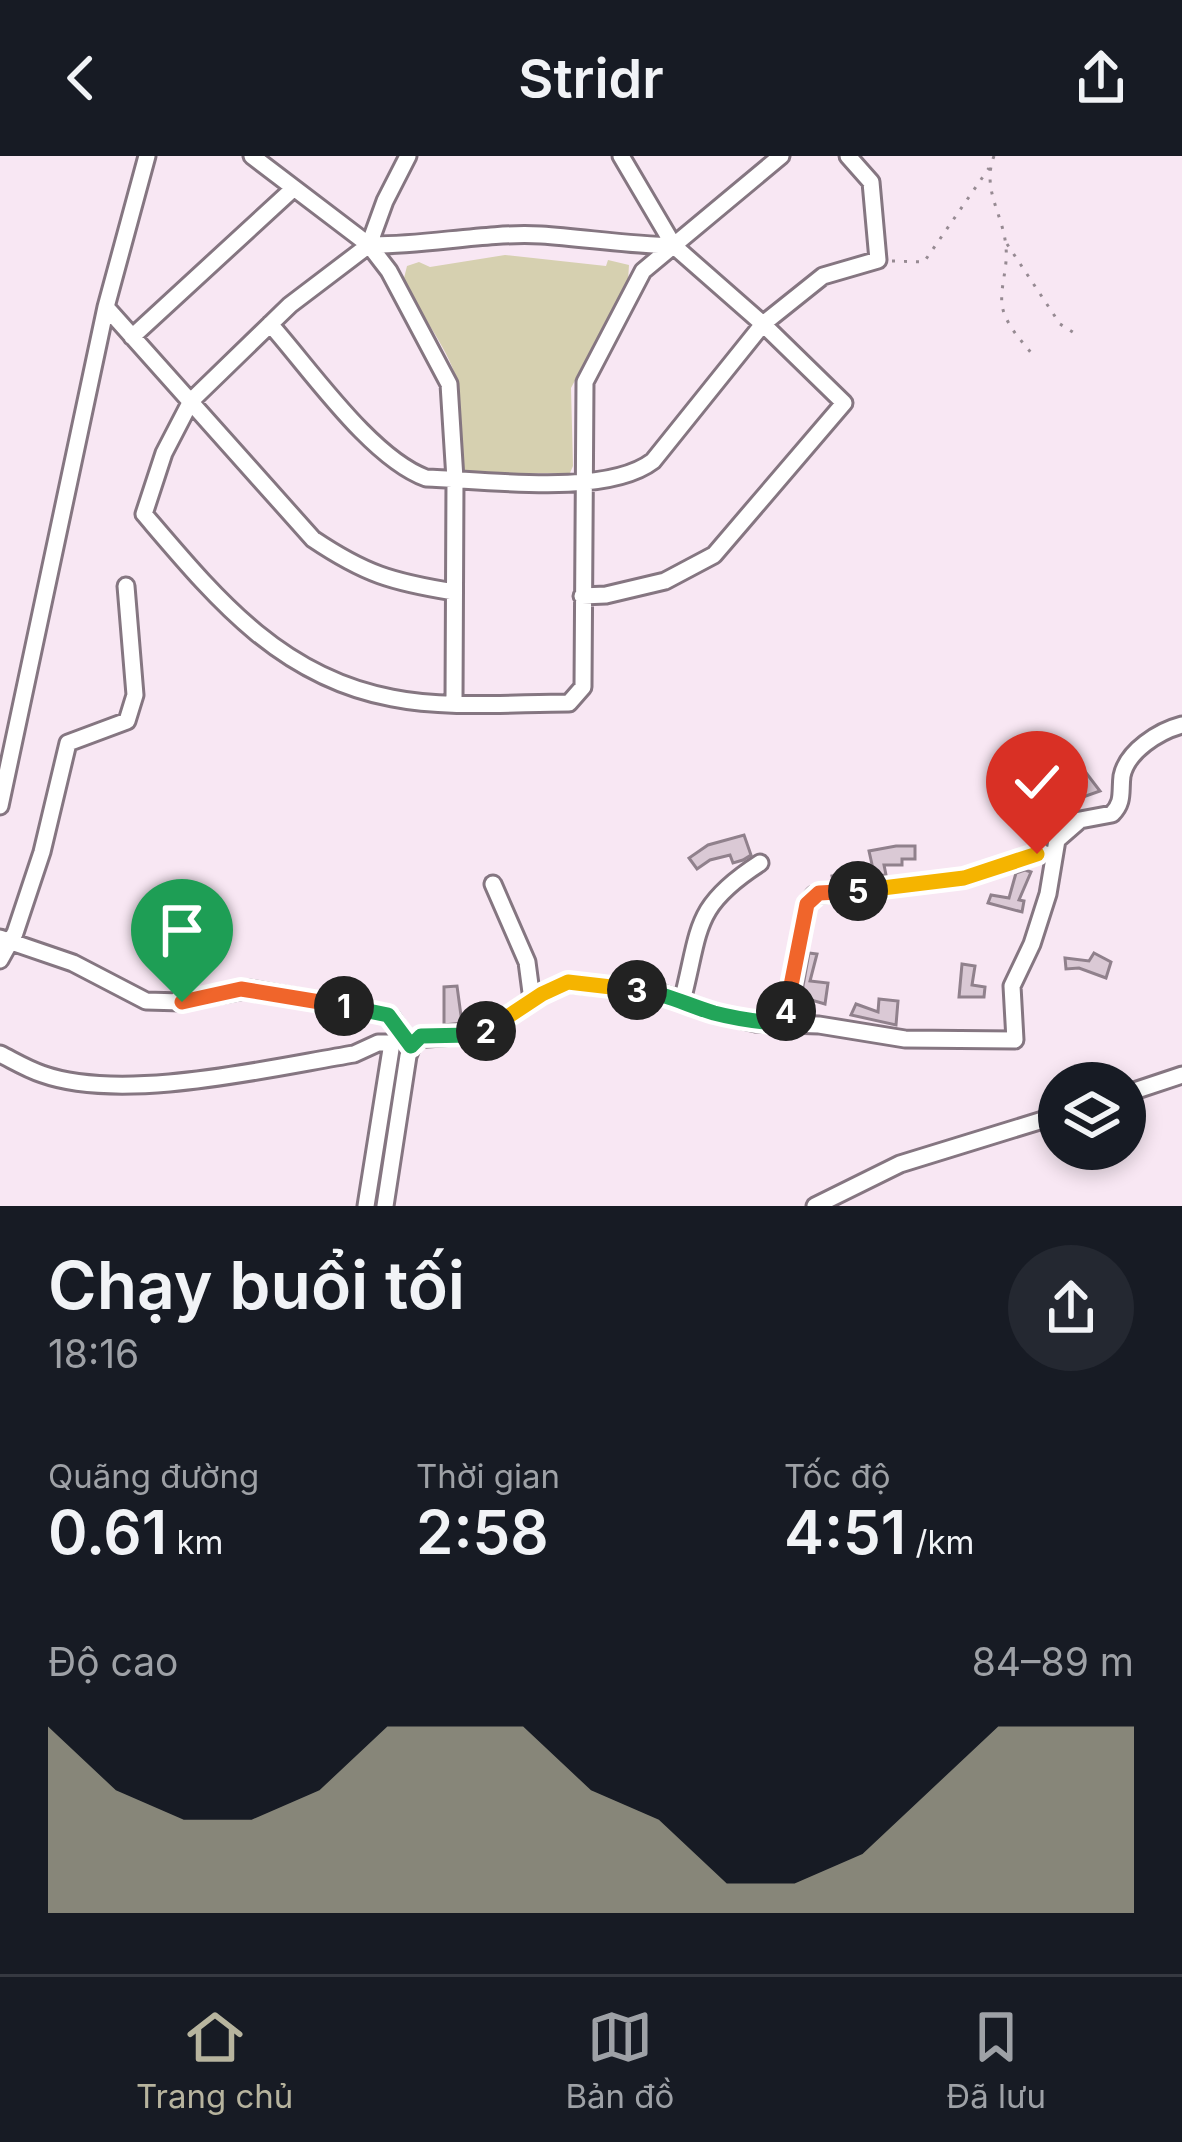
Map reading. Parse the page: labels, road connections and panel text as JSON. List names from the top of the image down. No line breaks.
{"page":{"header":"Stridr","pins":["5","3","1","4","2"],"heading":["Chạy buổi tối","18:16"],"stats":[["Quãng đường","0.61 km"],["Thời gian","2:58"],["Tốc độ","4:51 /km"]],"chart":["Độ cao","84–89 m"],"tabs":["Trang chủ","Bản đồ","Đã lưu"]}}
